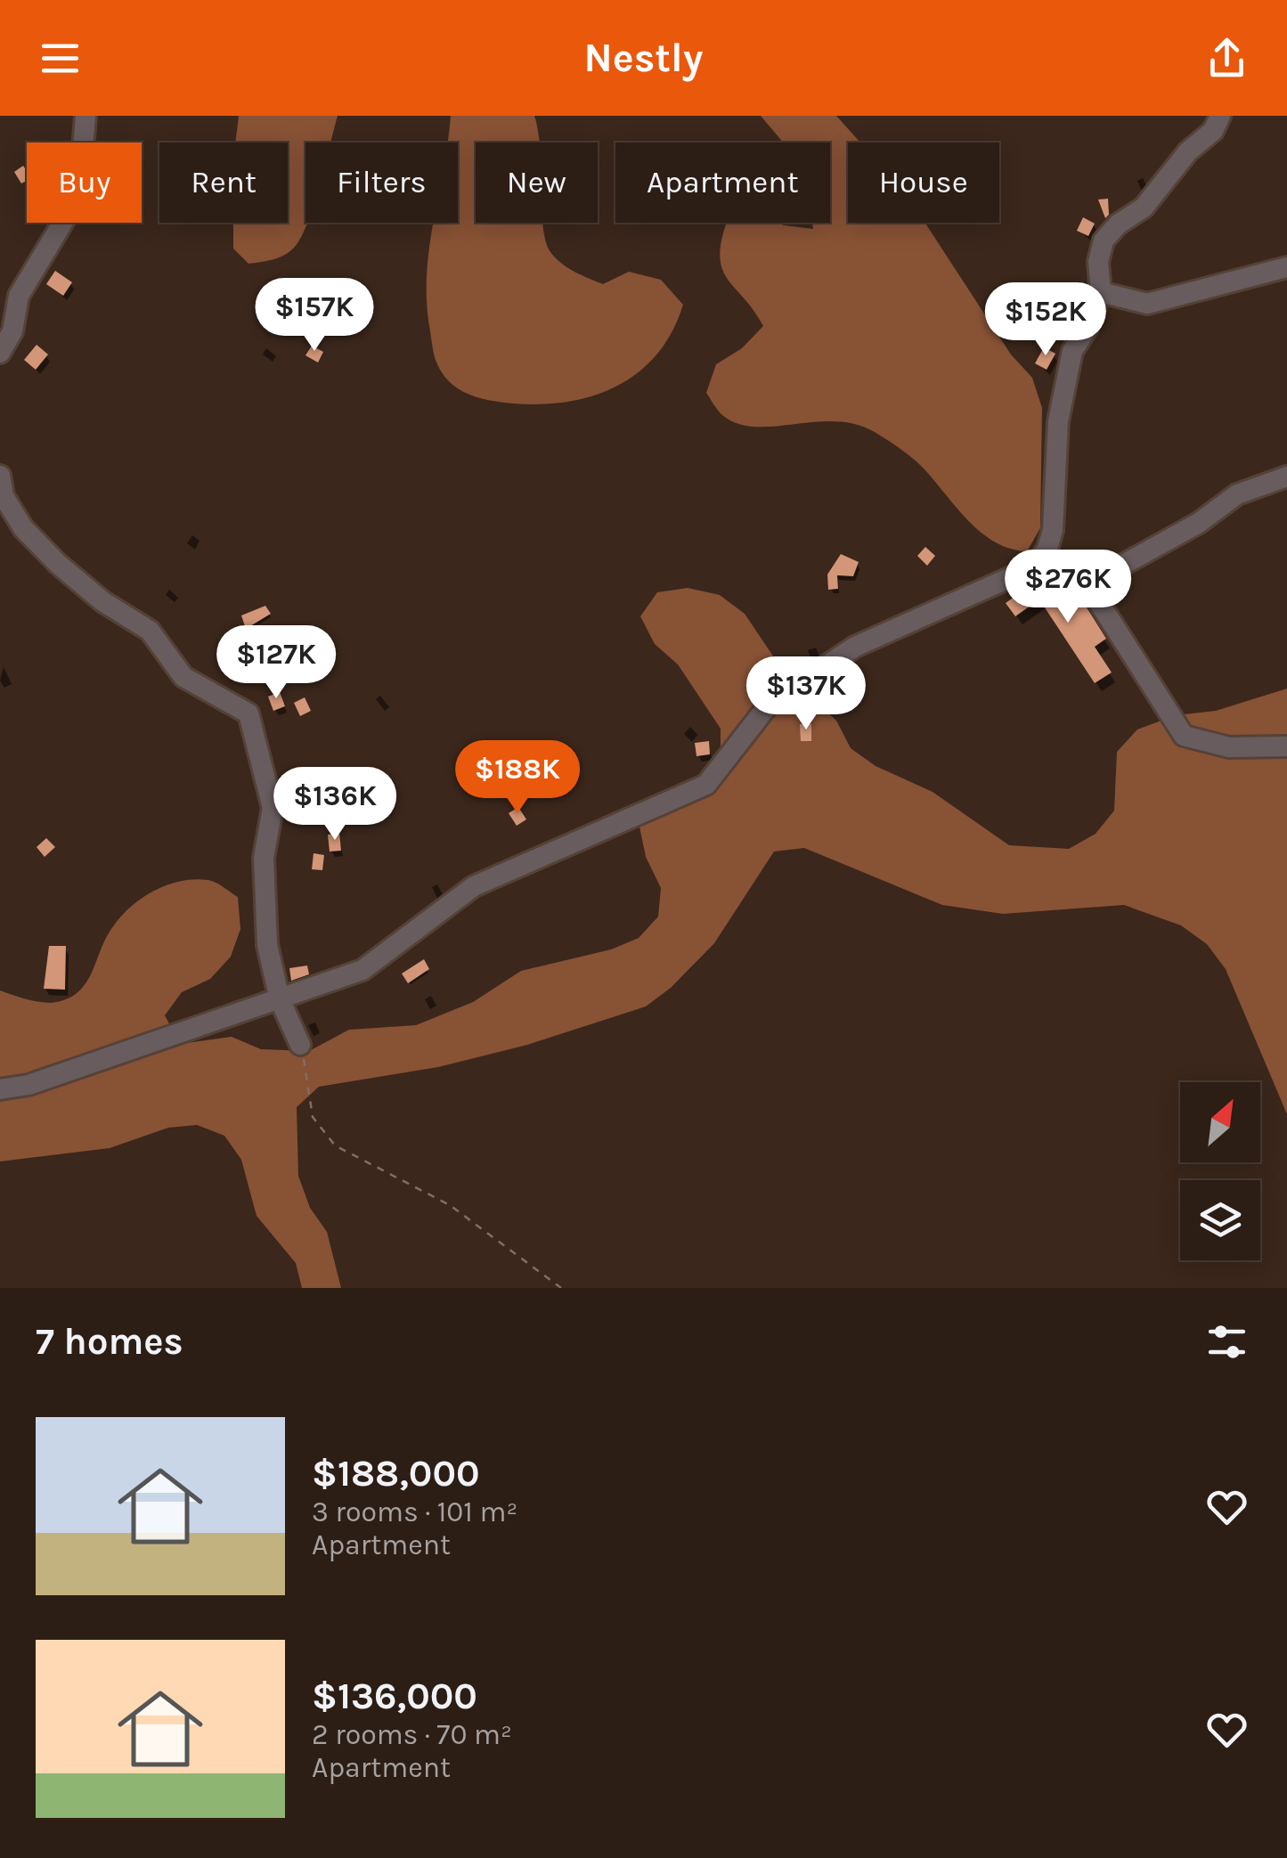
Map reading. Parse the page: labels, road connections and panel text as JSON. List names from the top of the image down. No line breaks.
{"north":"top right","page":{"header":"Nestly","chip":["Buy","Rent","Filters","New","Apartment","House"],"price":["$157K","$152K","$276K","$127K","$137K","$188K","$136K"],"heading":"7 homes","list":[{"name":"$188,000","note":"3 rooms · 101 m² · Apartment"},{"name":"$136,000","note":"2 rooms · 70 m² · Apartment"}]}}
